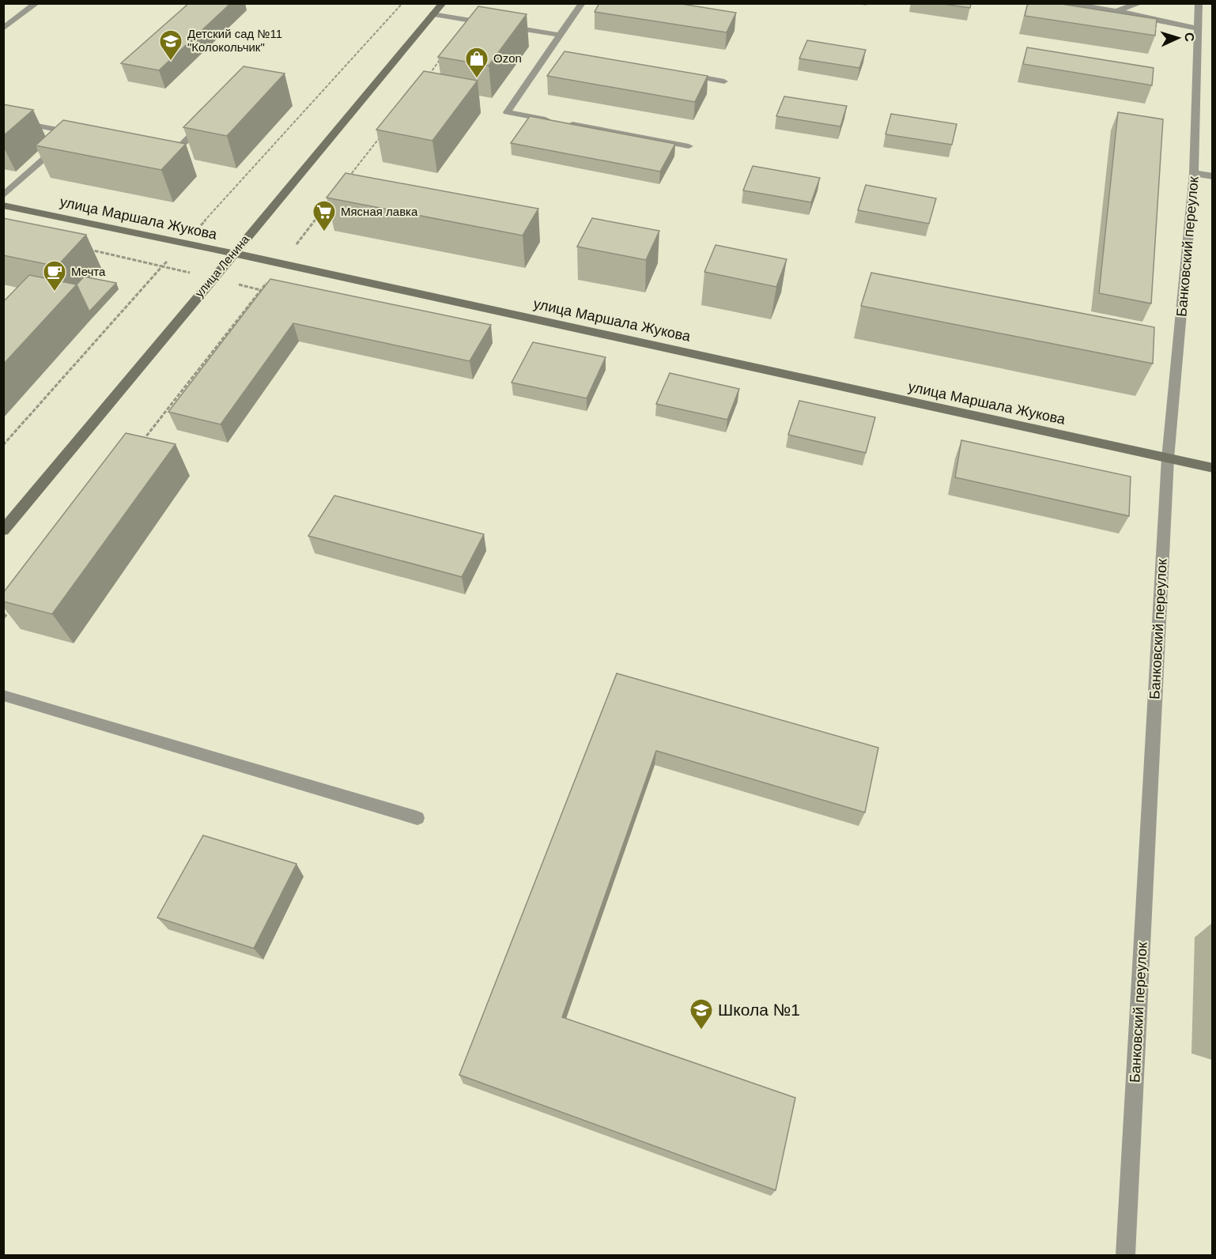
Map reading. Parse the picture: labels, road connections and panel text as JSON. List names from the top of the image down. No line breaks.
{"streets":{"main road":["улица Маршала Жукова","улица Ленина"],"street":["Банковский переулок"]},"crossings":[["улица Маршала Жукова","Банковский переулок"],["улица Маршала Жукова","улица Ленина"]],"places":{"school or university":["Детский сад №11 \"Колокольчик\"","Школа №1"],"shop":["Ozon"],"supermarket":["Мясная лавка"],"cafe":["Мечта"]},"north":"right"}
